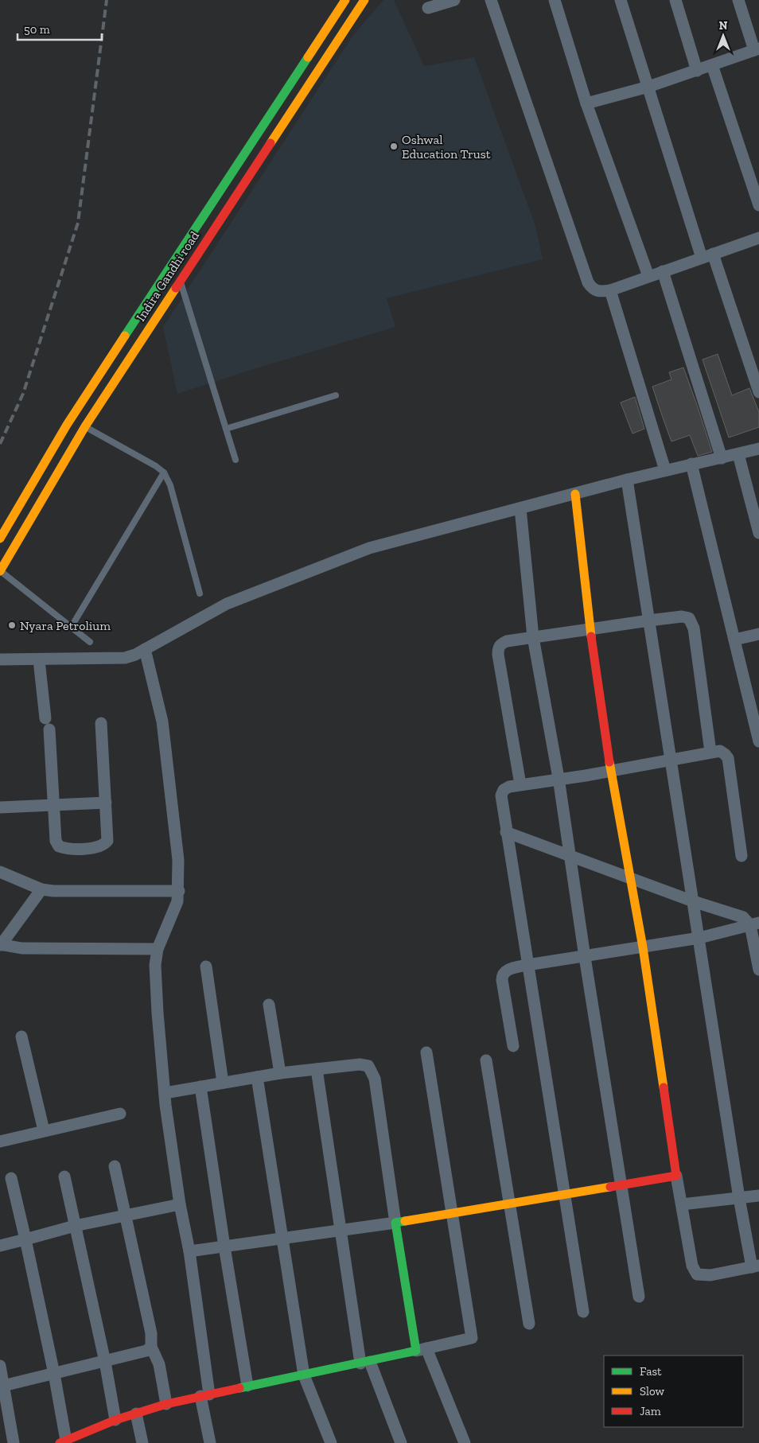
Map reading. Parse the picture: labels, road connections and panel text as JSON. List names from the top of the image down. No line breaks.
{"streets":{"street":["Indira Gandhi road"]},"places":["Oshwal Education Trust","Nyara Petrolium"],"legend":["Fast","Slow","Jam"],"scale_bar":"50 m","north":"top"}
